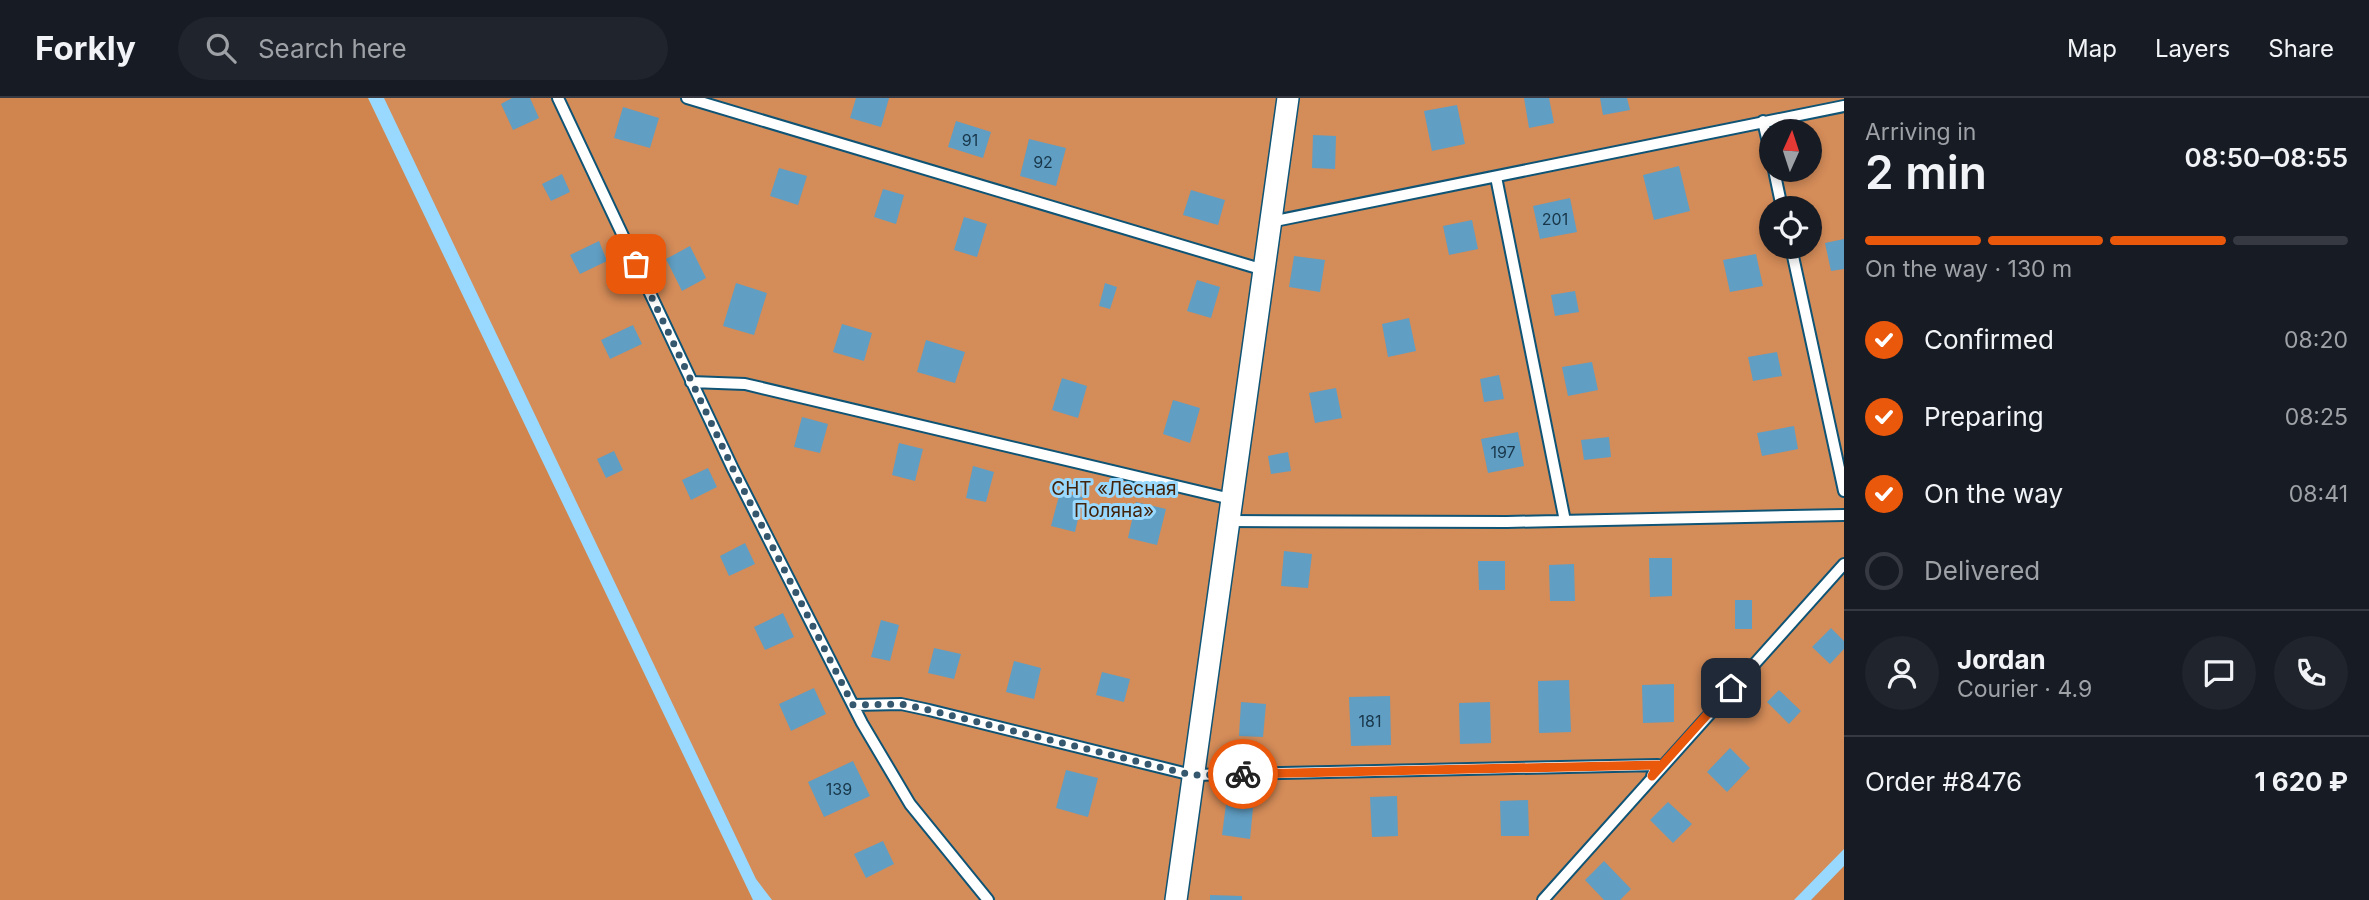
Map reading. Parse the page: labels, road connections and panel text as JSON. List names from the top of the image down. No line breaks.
{"parks":["СНТ «Лесная Поляна»"],"house_numbers":["91","92","201","197","181","139"],"north":"top","page":{"header":"Forkly","search":"Search here","nav":["Map","Layers","Share"],"heading":["2 min","Arriving in","08:50–08:55"],"panel":["Jordan","Courier · 4.9","Order #8476","1 620 ₽"],"bar":"On the way · 130 m","list":[["Confirmed","08:20"],["Preparing","08:25"],["On the way","08:41"],"Delivered"]}}
